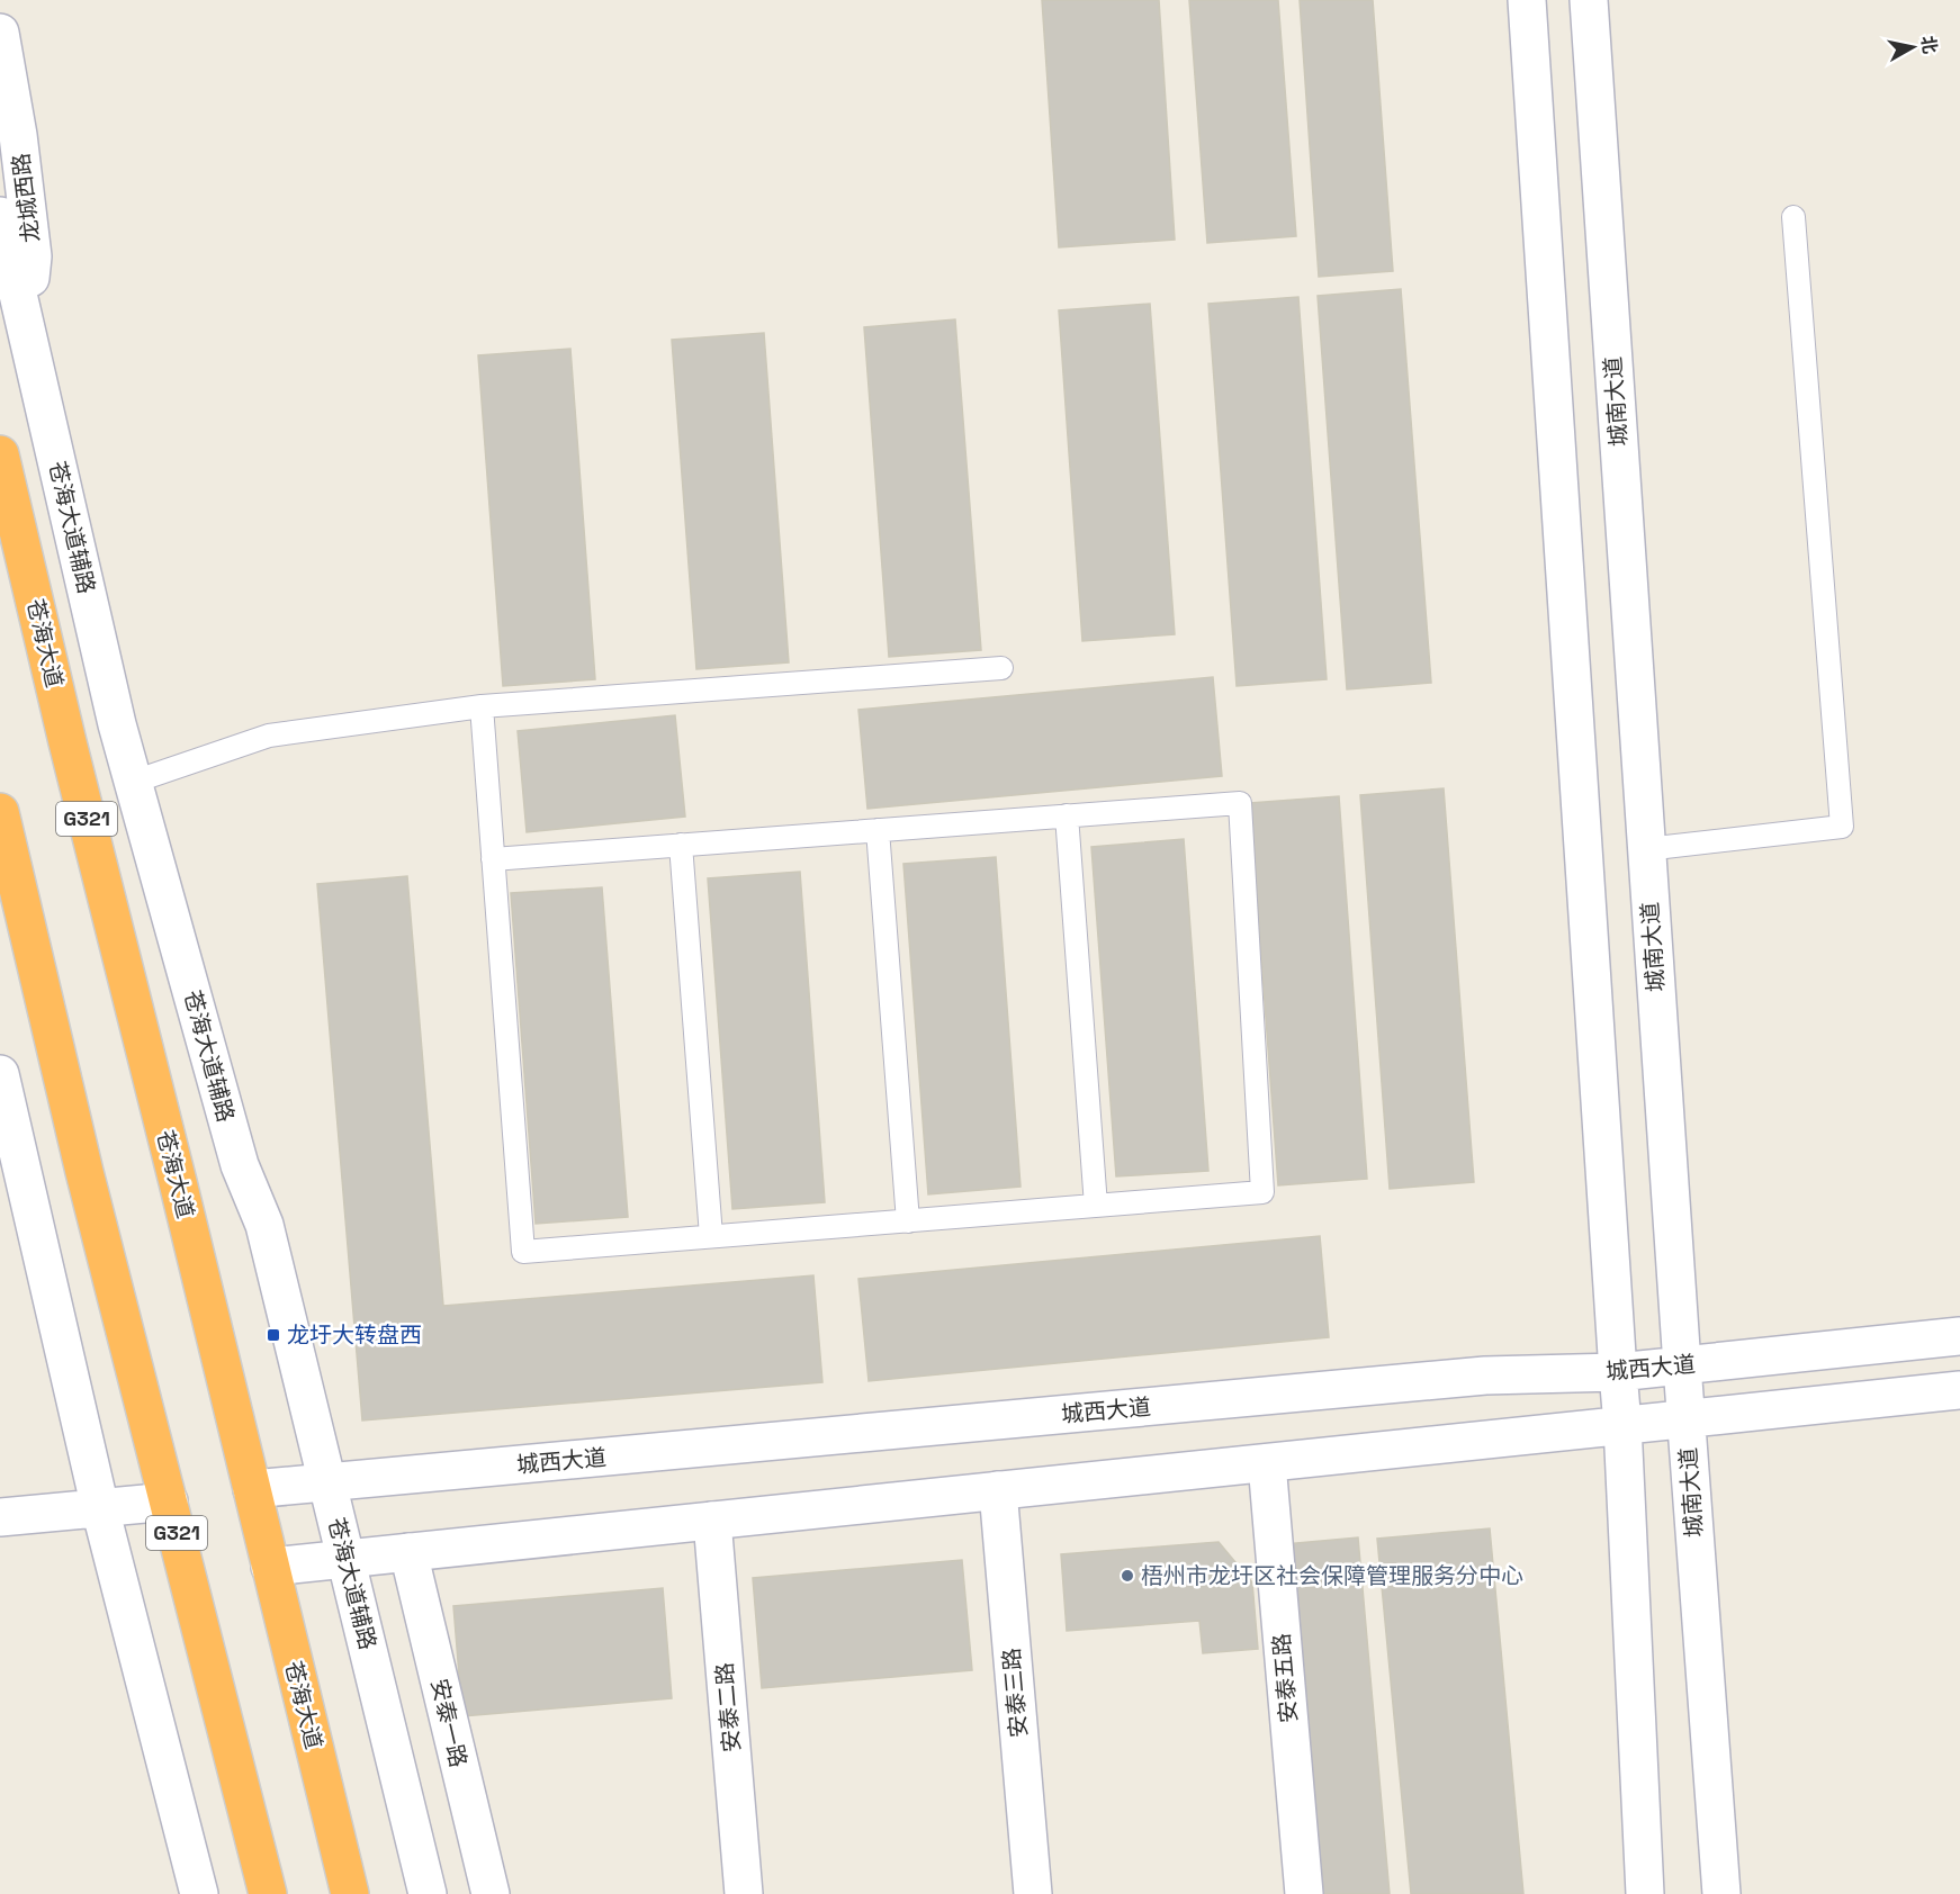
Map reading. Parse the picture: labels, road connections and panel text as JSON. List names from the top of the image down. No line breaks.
{"streets":{"highway":["苍海大道","G321"],"street":["龙城西路","城南大道","苍海大道辅路","城西大道","安泰五路","安泰三路","安泰二路","安泰一路"]},"crossings":[["龙城西路","苍海大道辅路"],["城南大道","城西大道"],["苍海大道辅路","城西大道"],["苍海大道","城西大道"]],"places":{"transit":["龙圩大转盘西"],"other":["梧州市龙圩区社会保障管理服务分中心"]},"north":"right"}
